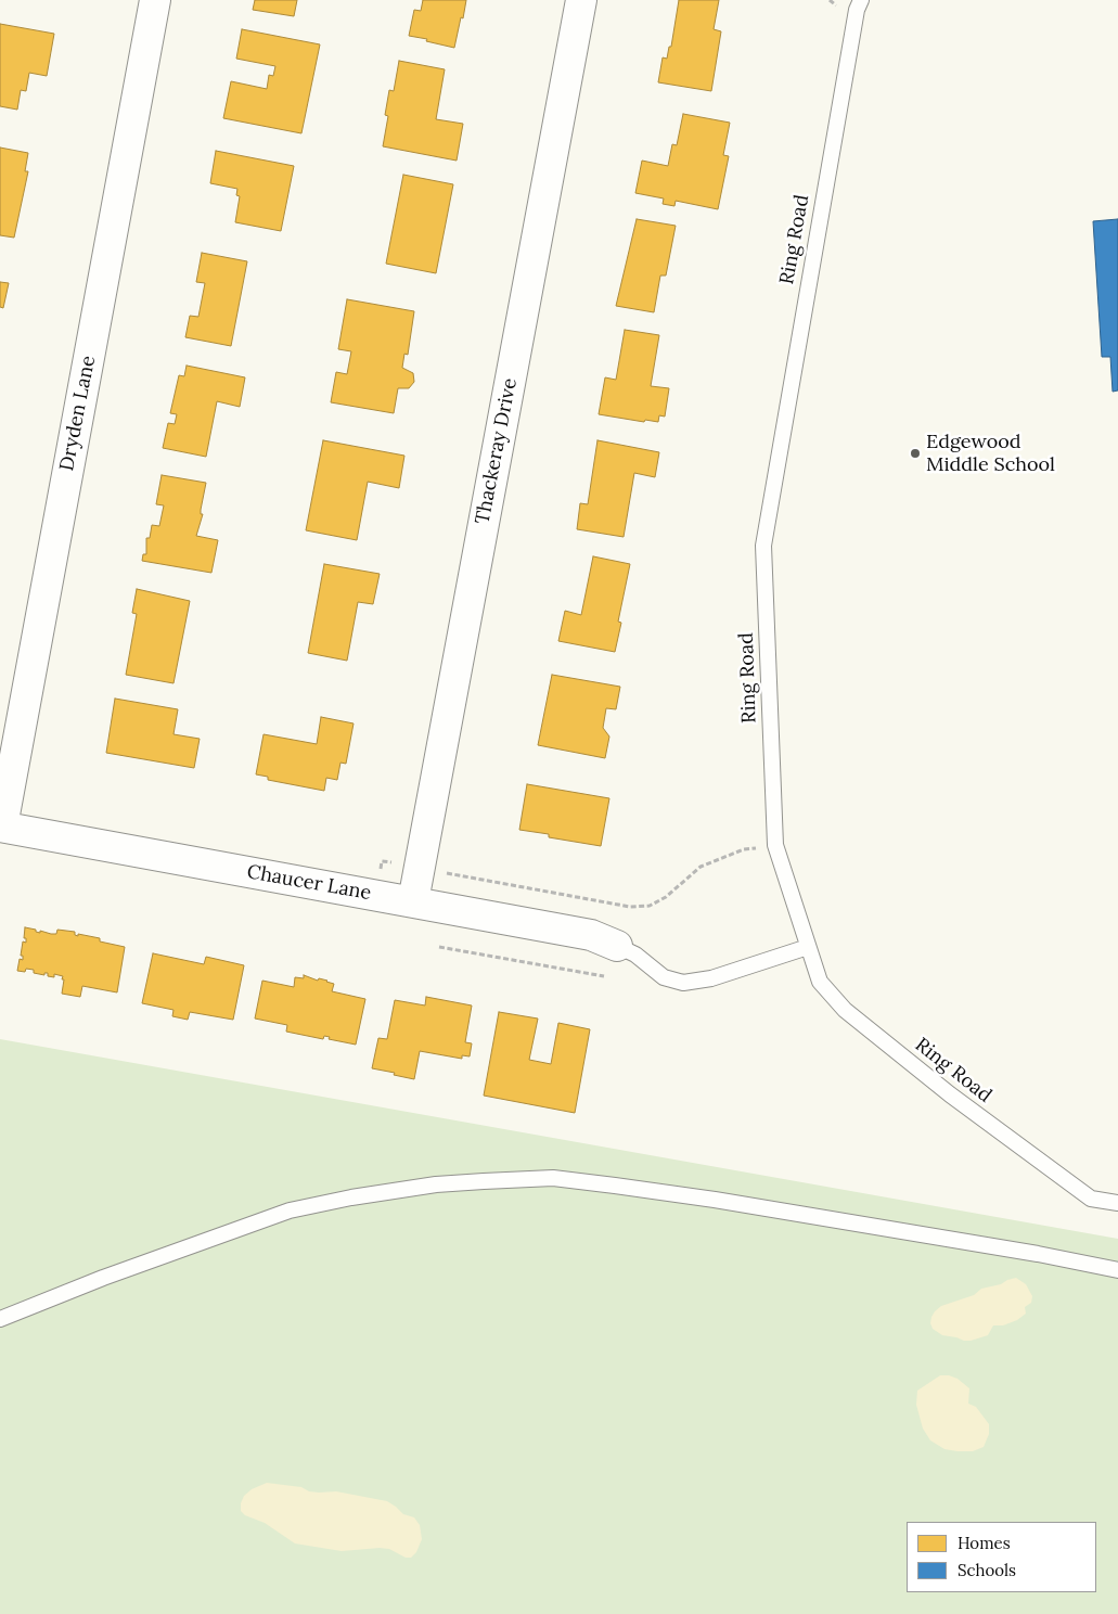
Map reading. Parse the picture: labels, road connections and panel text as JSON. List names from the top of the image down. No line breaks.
{"streets":{"street":["Dryden Lane","Thackeray Drive","Chaucer Lane"],"lane":["Ring Road"]},"crossings":[["Dryden Lane","Chaucer Lane"],["Thackeray Drive","Chaucer Lane"]],"places":["Edgewood Middle School"],"legend":["Homes","Schools"]}
